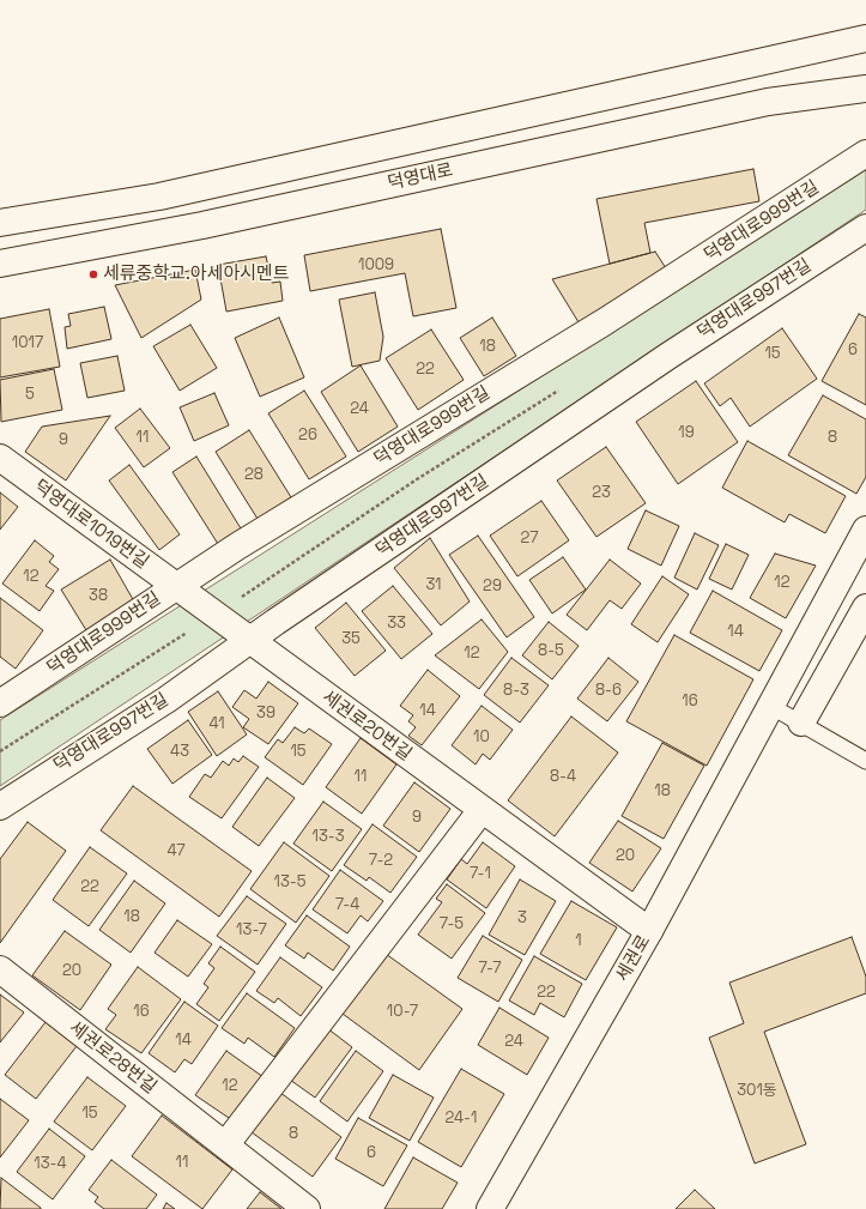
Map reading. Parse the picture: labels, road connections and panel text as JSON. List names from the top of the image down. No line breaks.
{"streets":{"street":["덕영대로","덕영대로999번길","덕영대로997번길","덕영대로1019번길","세권로20번길","세권로","세권로28번길"]},"crossings":[["덕영대로999번길","덕영대로1019번길"],["덕영대로997번길","덕영대로1019번길"],["덕영대로997번길","세권로20번길"],["덕영대로1019번길","세권로20번길"],["세권로20번길","세권로"]],"places":["세류중학교.아세아시멘트"],"house_numbers":["1009","1017","18","6","15","22","5","24","19","26","11","8","9","28","23","27","12","12","31","29","38","33","14","35","8-5","12","8-3","8-6","16","14","39","41","10","43","15","11","8-4","18","9","13-3","47","20","7-2","7-1","13-5","22","7-4","18","3","7-5","13-7","1","7-7","20","22","16","10-7","14","24","12","301동","15","24-1","8","6","11","13-4"]}
